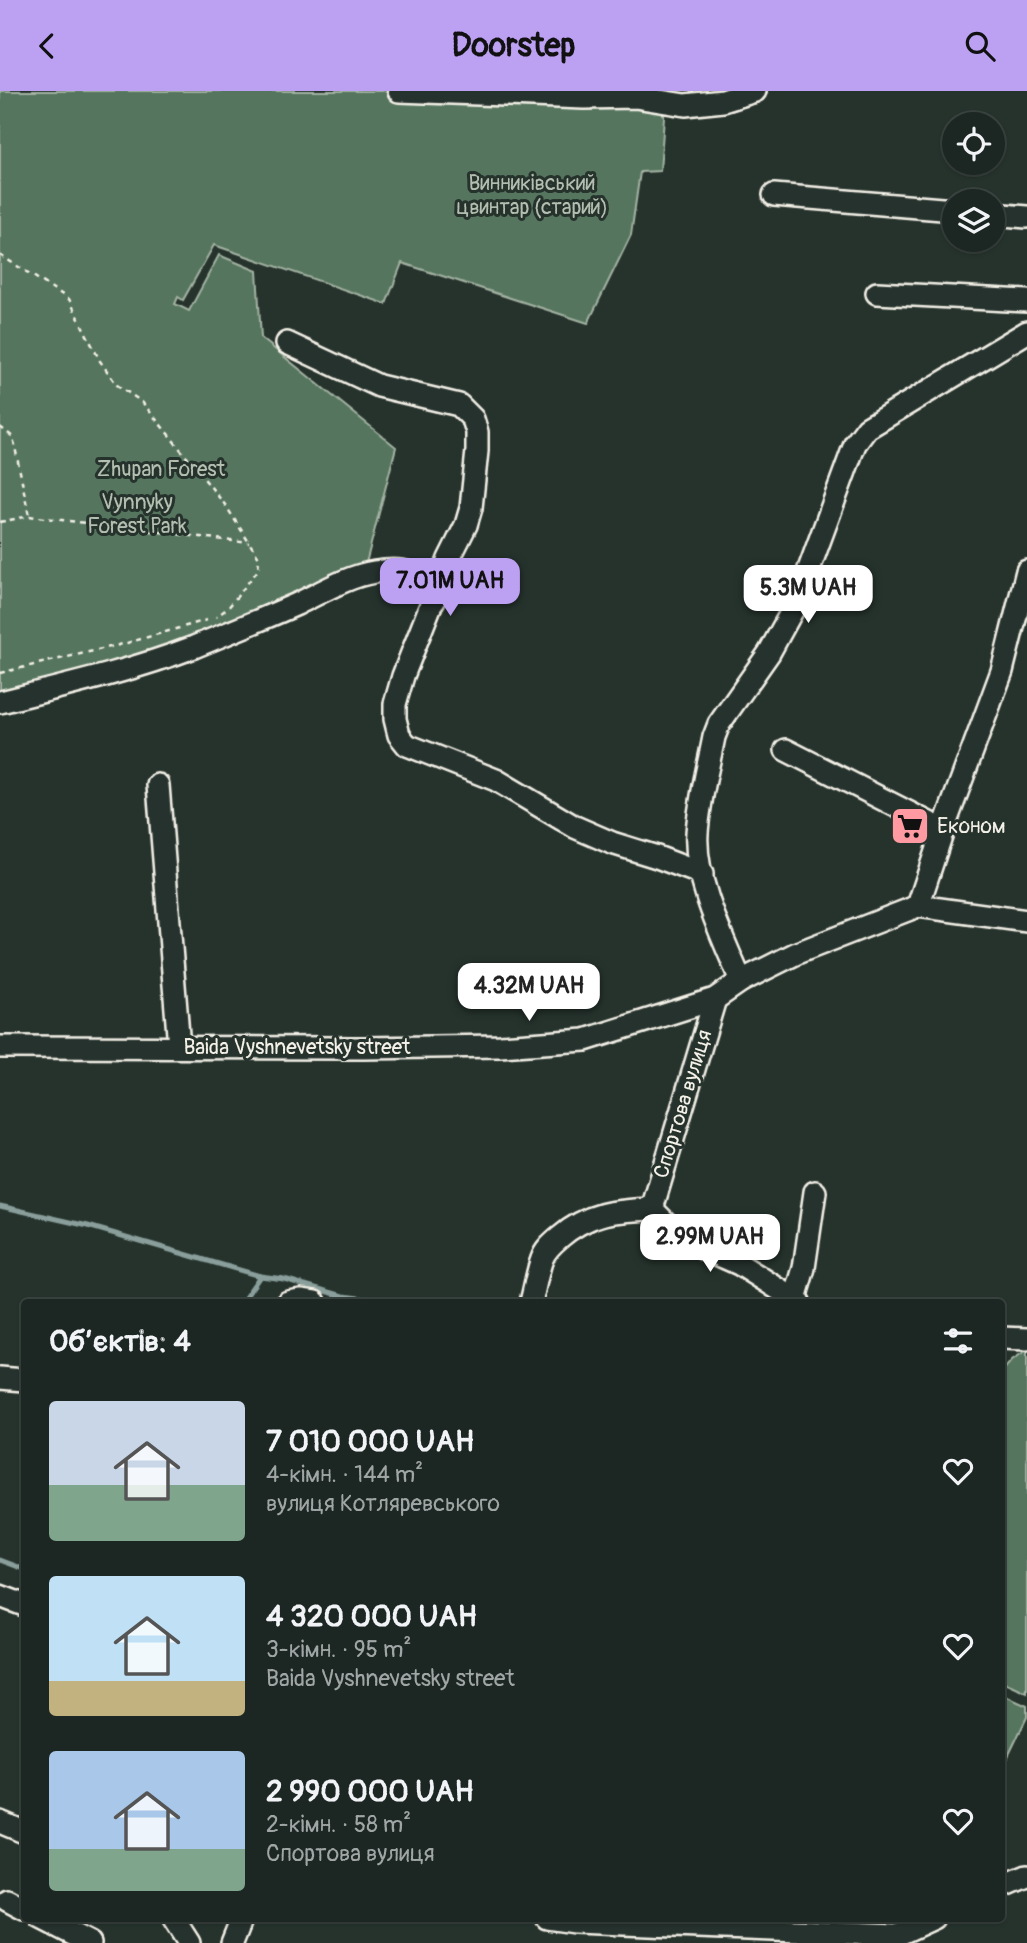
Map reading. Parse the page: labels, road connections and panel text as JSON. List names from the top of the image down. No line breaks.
{"streets":{"street":["Baida Vyshnevetsky street","Спортова вулиця"]},"crossings":[["Baida Vyshnevetsky street","Спортова вулиця"]],"parks":["Винниківський цвинтар (старий)","Zhupan Forest","Vynnyky Forest Park"],"places":{"supermarket":["Економ"]},"page":{"header":"Doorstep","price":["7.01M UAH","5.3M UAH","4.32M UAH","2.99M UAH"],"heading":"Об’єктів: 4","list":[{"name":"7 010 000 UAH","note":"4-кімн. · 144 m² · вулиця Котляревського"},{"name":"4 320 000 UAH","note":"3-кімн. · 95 m² · Baida Vyshnevetsky street"},{"name":"2 990 000 UAH","note":"2-кімн. · 58 m² · Спортова вулиця"}]}}
